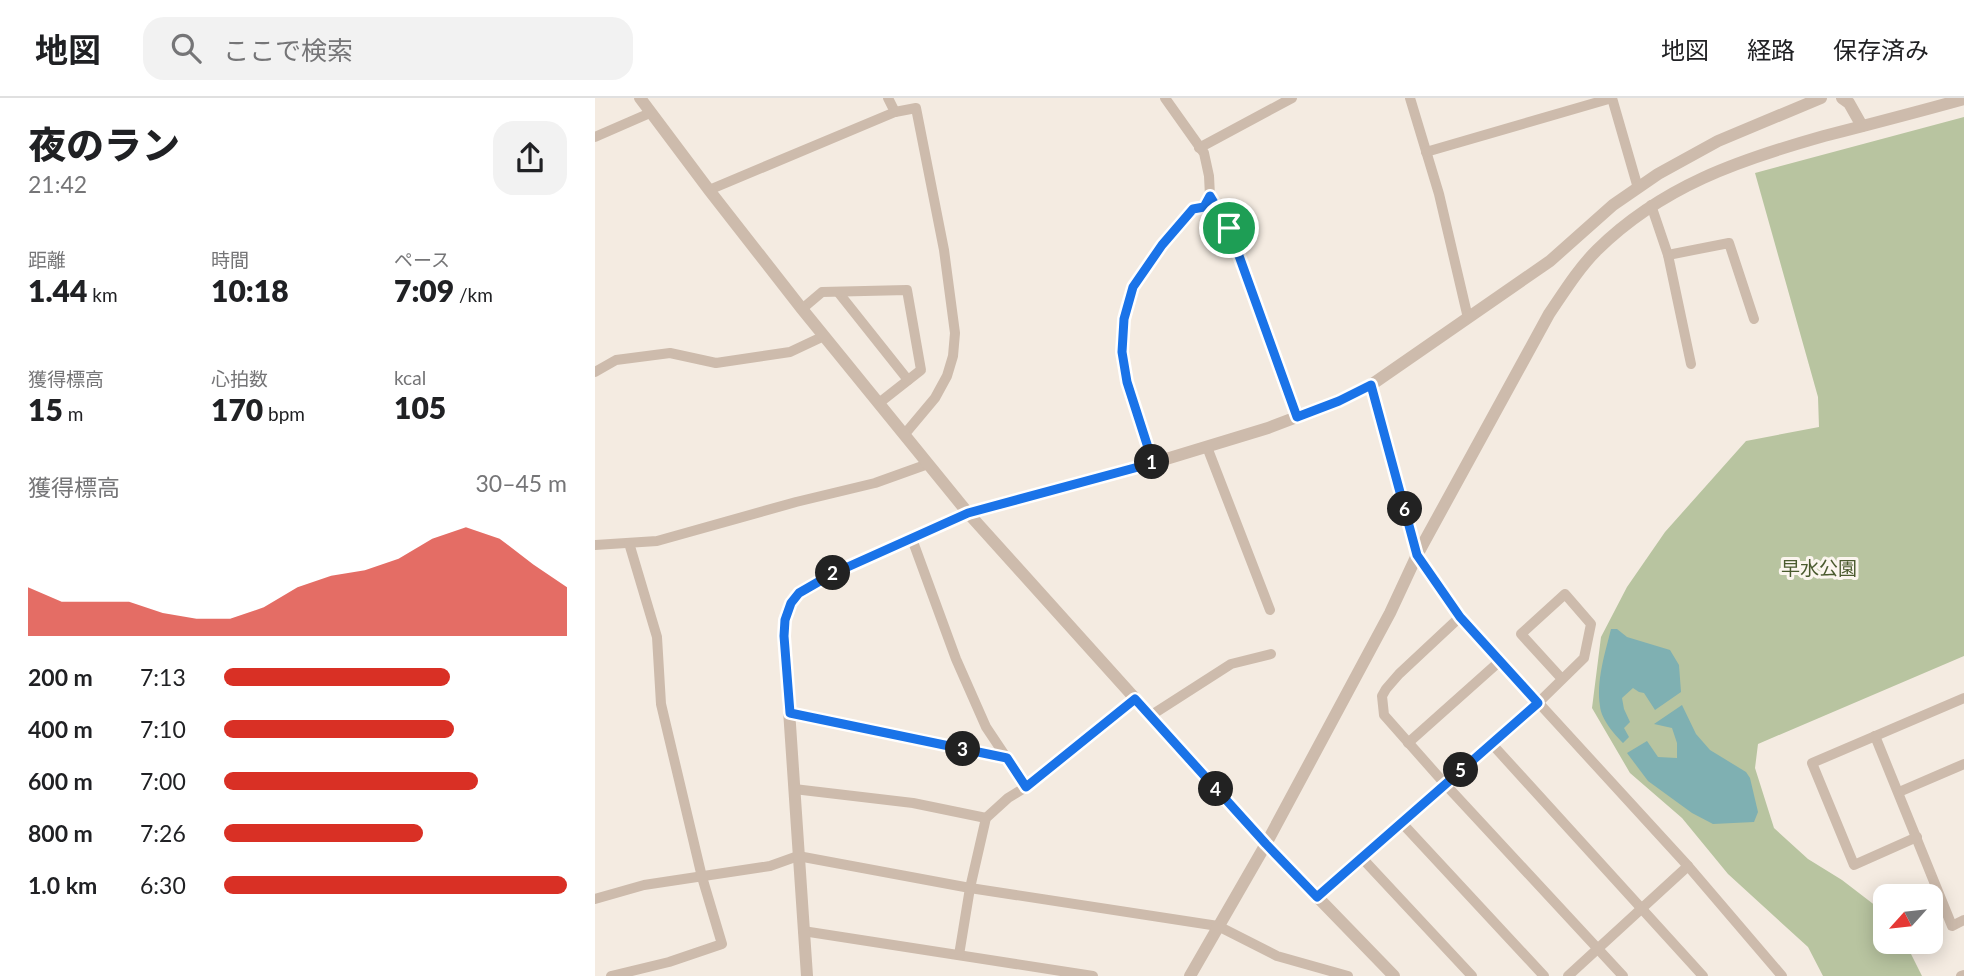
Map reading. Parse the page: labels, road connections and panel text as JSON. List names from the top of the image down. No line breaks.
{"parks":["早水公園"],"north":"bottom left","page":{"header":"地図","search":"ここで検索","nav":["地図","経路","保存済み"],"heading":["夜のラン","21:42"],"stats":[["距離","1.44 km"],["時間","10:18"],["ペース","7:09 /km"],["獲得標高","15 m"],["心拍数","170 bpm"],["kcal","105"]],"pins":["1","6","2","3","5","4"],"chart":["獲得標高","30–45 m"],"list":[{"name":"200 m","note":"7:13"},{"name":"400 m","note":"7:10"},{"name":"600 m","note":"7:00"},{"name":"800 m","note":"7:26"},{"name":"1.0 km","note":"6:30"}]}}
